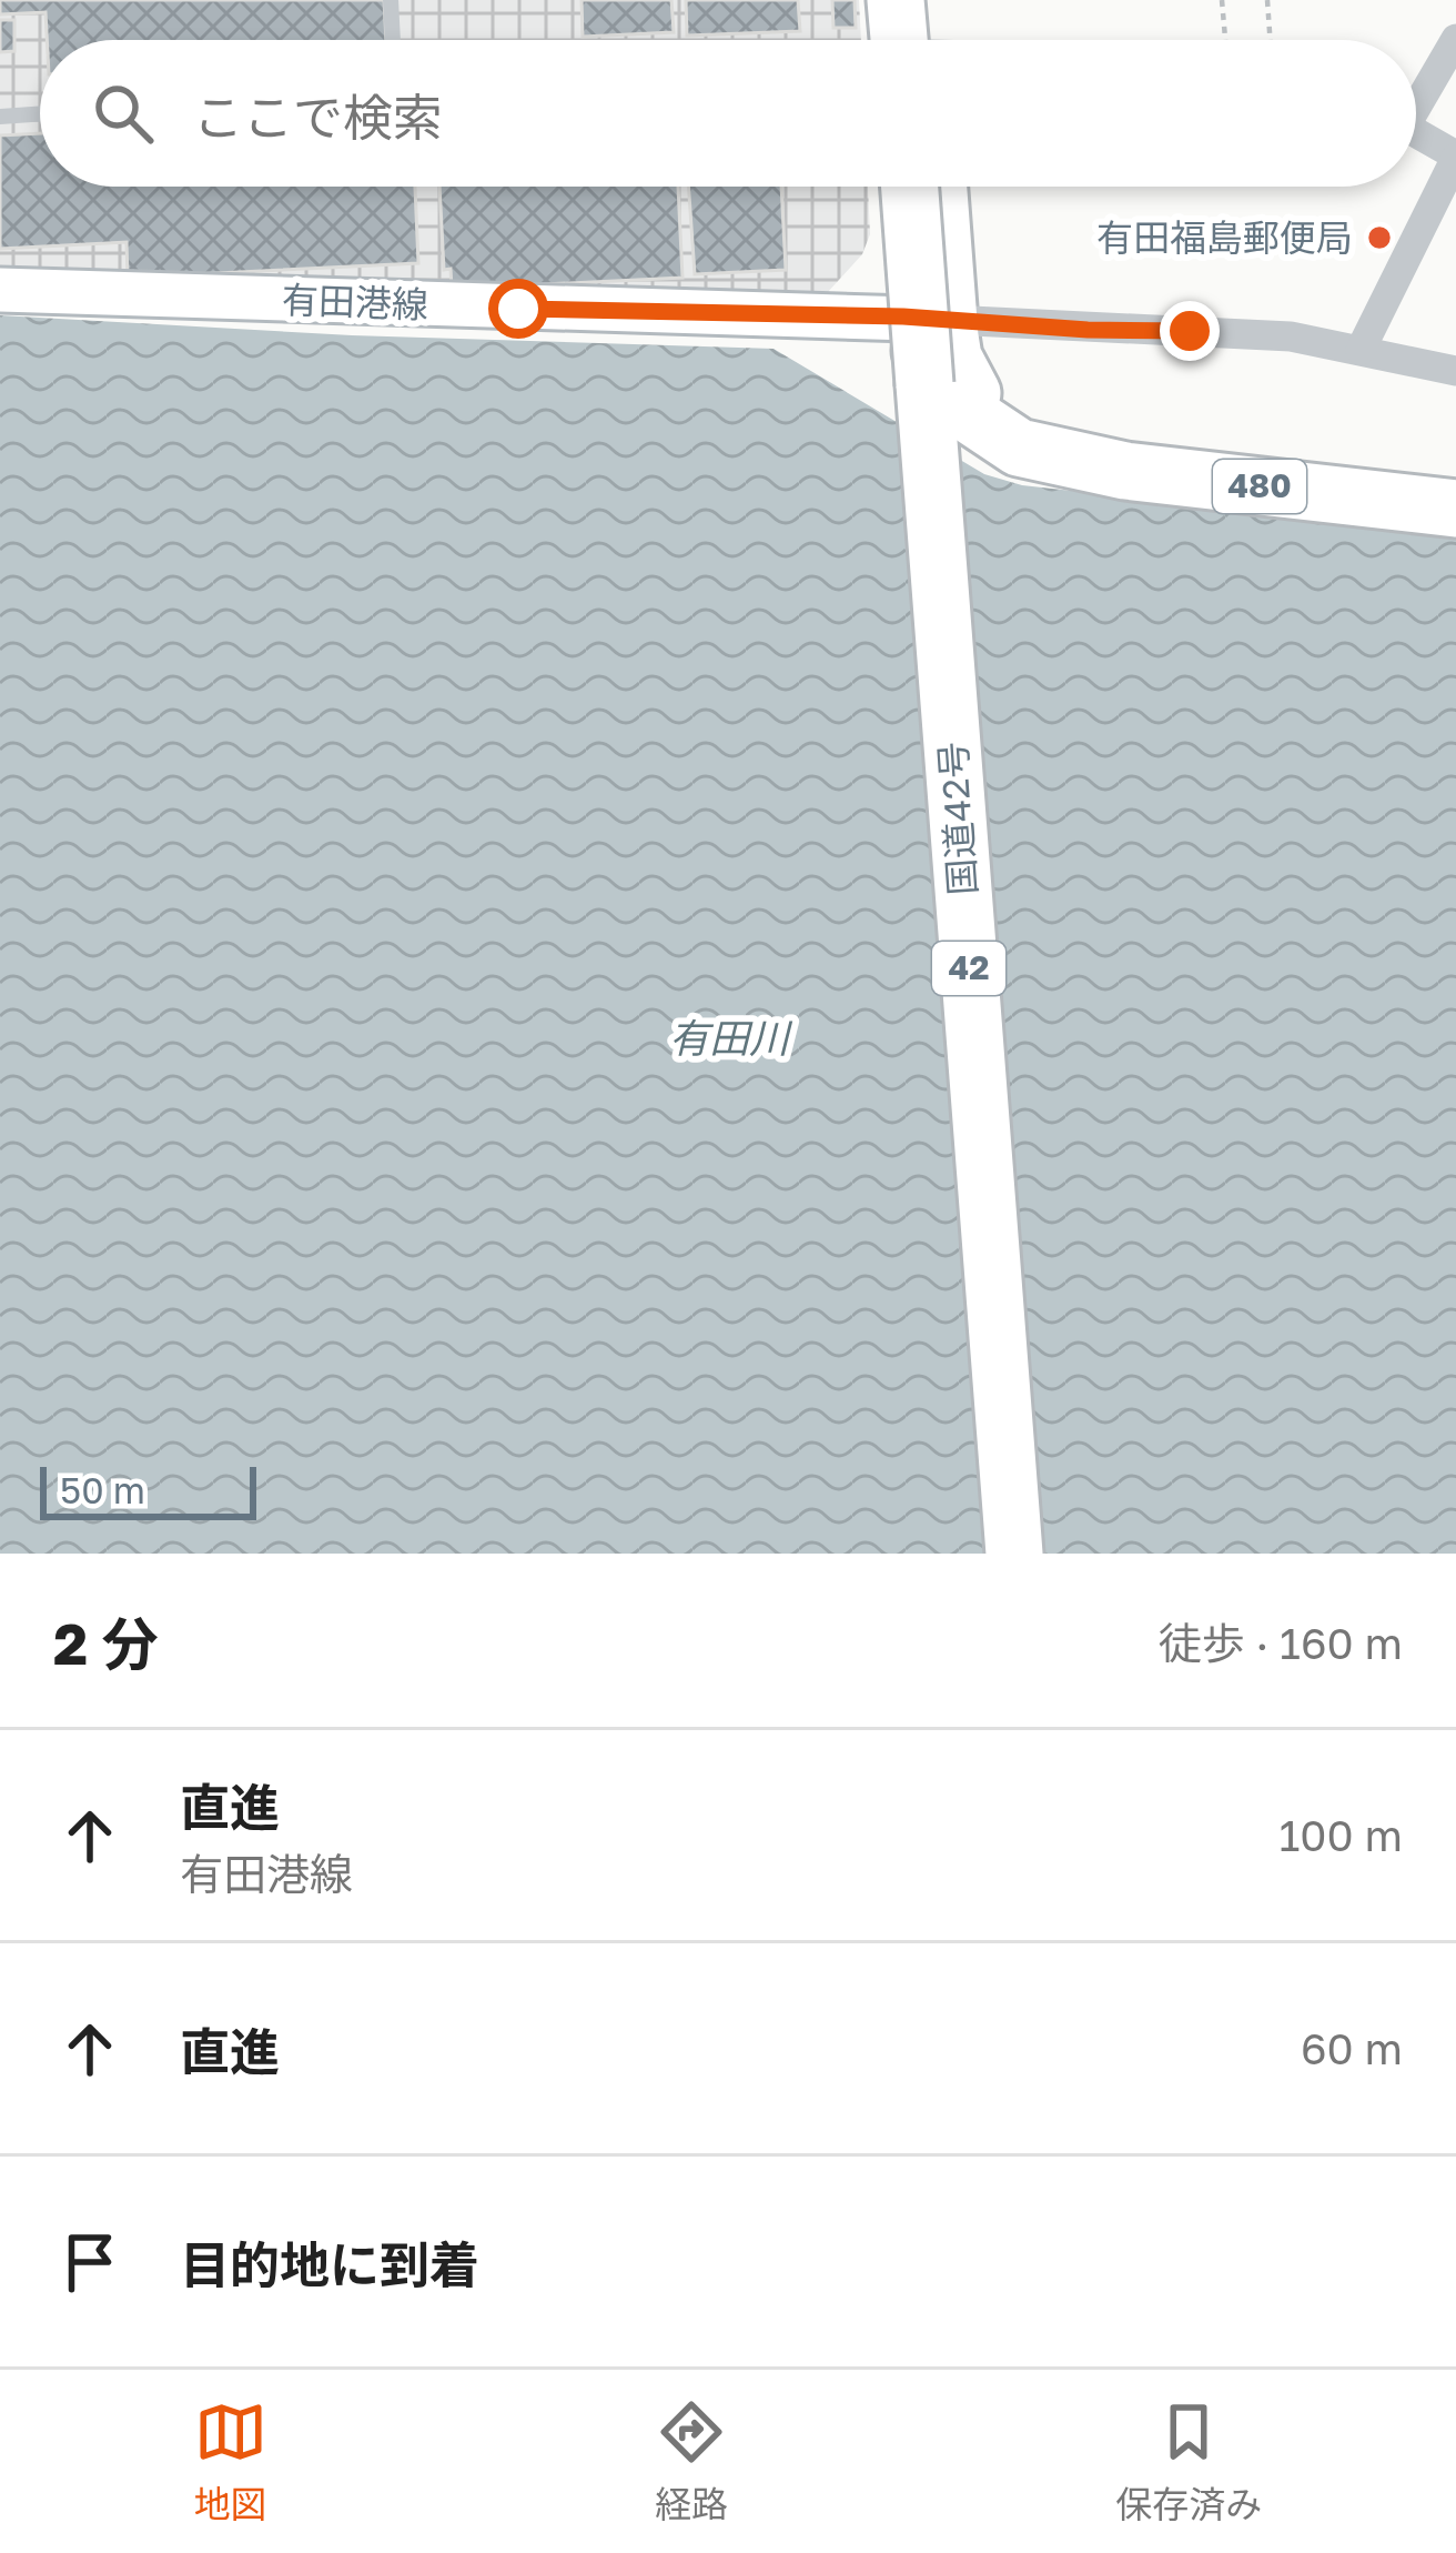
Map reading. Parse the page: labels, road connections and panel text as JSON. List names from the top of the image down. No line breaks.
{"streets":{"highway":["480","国道42号","42"],"main road":["有田港線"]},"crossings":[["有田港線","480"]],"water":["有田川"],"places":["有田福島郵便局"],"scale_bar":"50 m","page":{"search":"ここで検索","scale":"50 m","heading":["2 分","徒歩 · 160 m"],"list":[["直進","有田港線","100 m"],["直進","60 m"],"目的地に到着"],"nav":["地図","経路","保存済み"]}}
